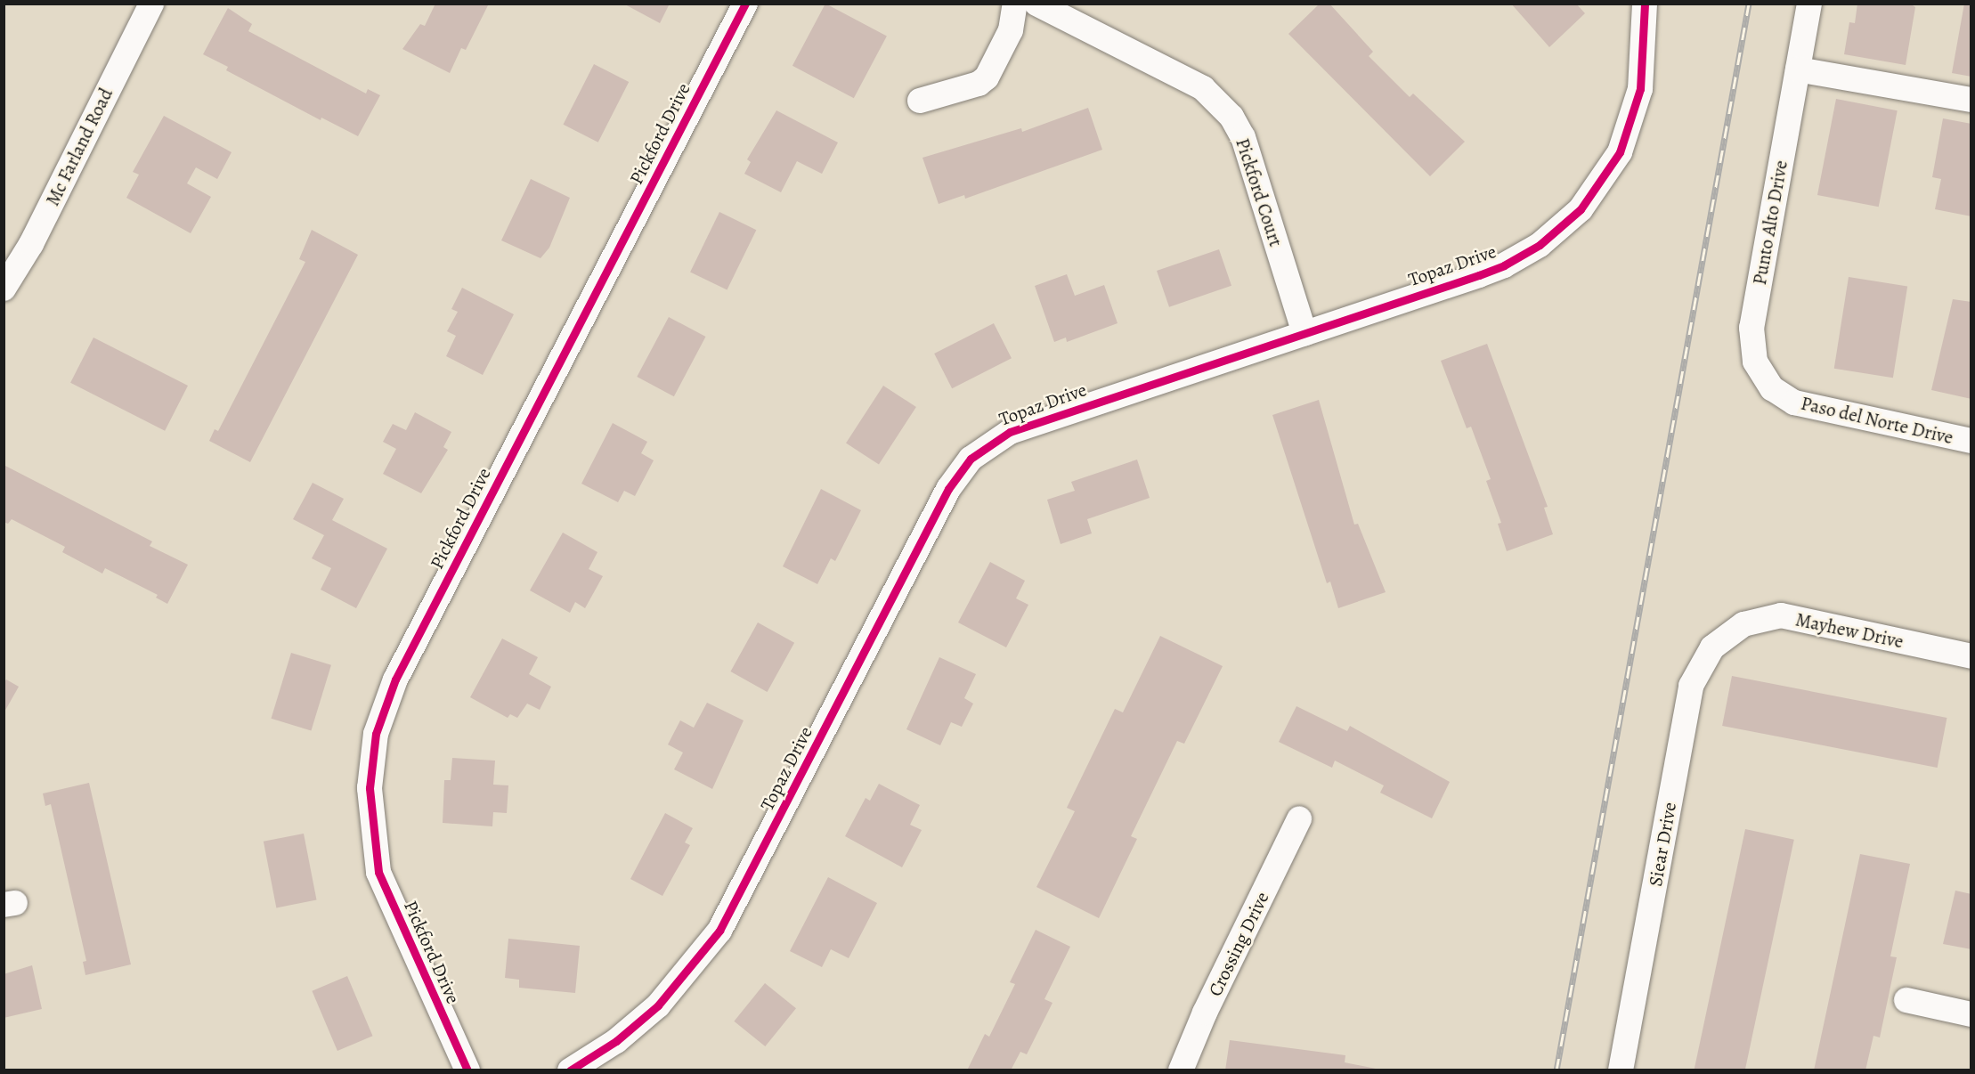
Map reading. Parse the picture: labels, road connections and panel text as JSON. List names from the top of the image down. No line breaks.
{"streets":{"street":["Pickford Drive","Mc Farland Road","Pickford Court","Punto Alto Drive","Topaz Drive","Paso del Norte Drive","Mayhew Drive","Siear Drive","Crossing Drive"]},"crossings":[["Pickford Court","Topaz Drive"],["Punto Alto Drive","Paso del Norte Drive"],["Mayhew Drive","Siear Drive"]]}
